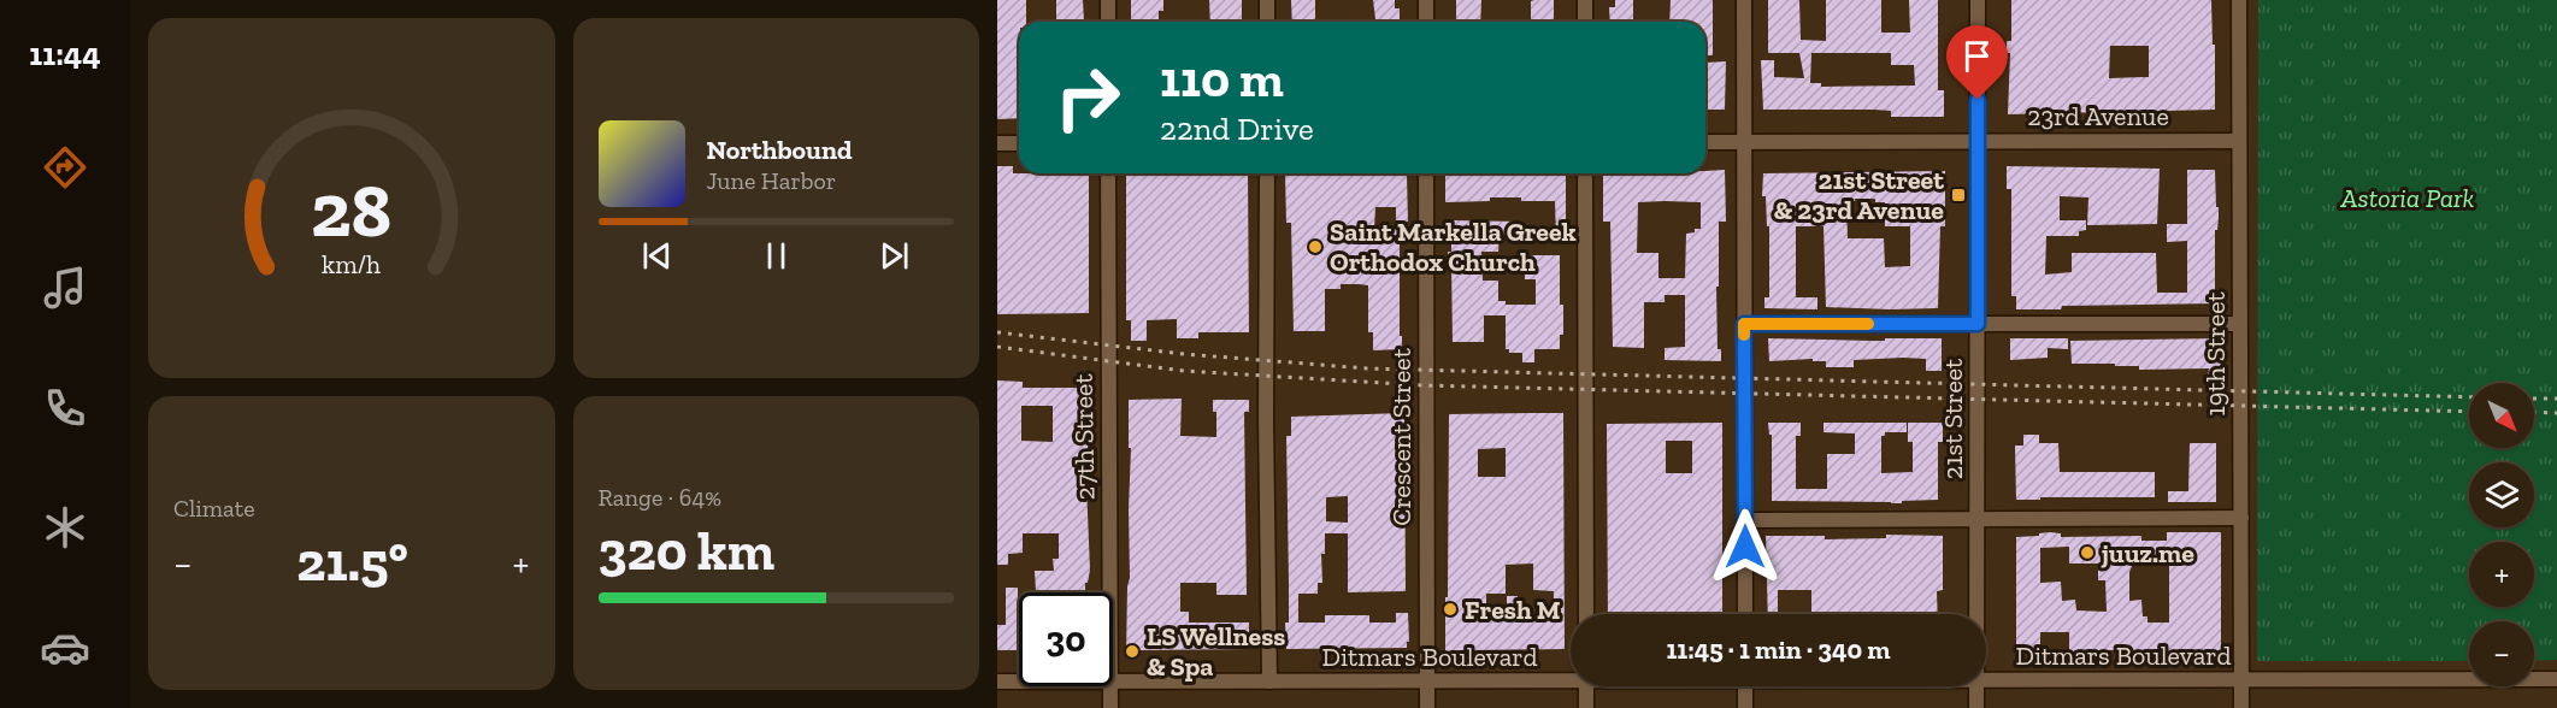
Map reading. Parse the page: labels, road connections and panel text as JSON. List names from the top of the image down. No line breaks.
{"streets":{"street":["23rd Avenue","19th Street","21st Street","27th Street","Crescent Street","Ditmars Boulevard"]},"crossings":[["23rd Avenue","19th Street"],["23rd Avenue","21st Street"],["19th Street","Ditmars Boulevard"],["Crescent Street","Ditmars Boulevard"]],"parks":["Astoria Park"],"places":{"transit":["21st Street & 23rd Avenue"],"other":["Saint Markella Greek Orthodox Church","juuz.me","Fresh M","LS Wellness & Spa"]},"north":"bottom right","page":{"tabs":"11:44","turn":["110 m","22nd Drive"],"song":["Northbound","June Harbor"],"map_buttons":["+","−"],"tile":["Climate",["Range · 64%","320 km"]],"heat":["−","21.5°","+"],"limit":"30","trip":"11:45 · 1 min · 340 m","gauge":["28","km/h"]}}
